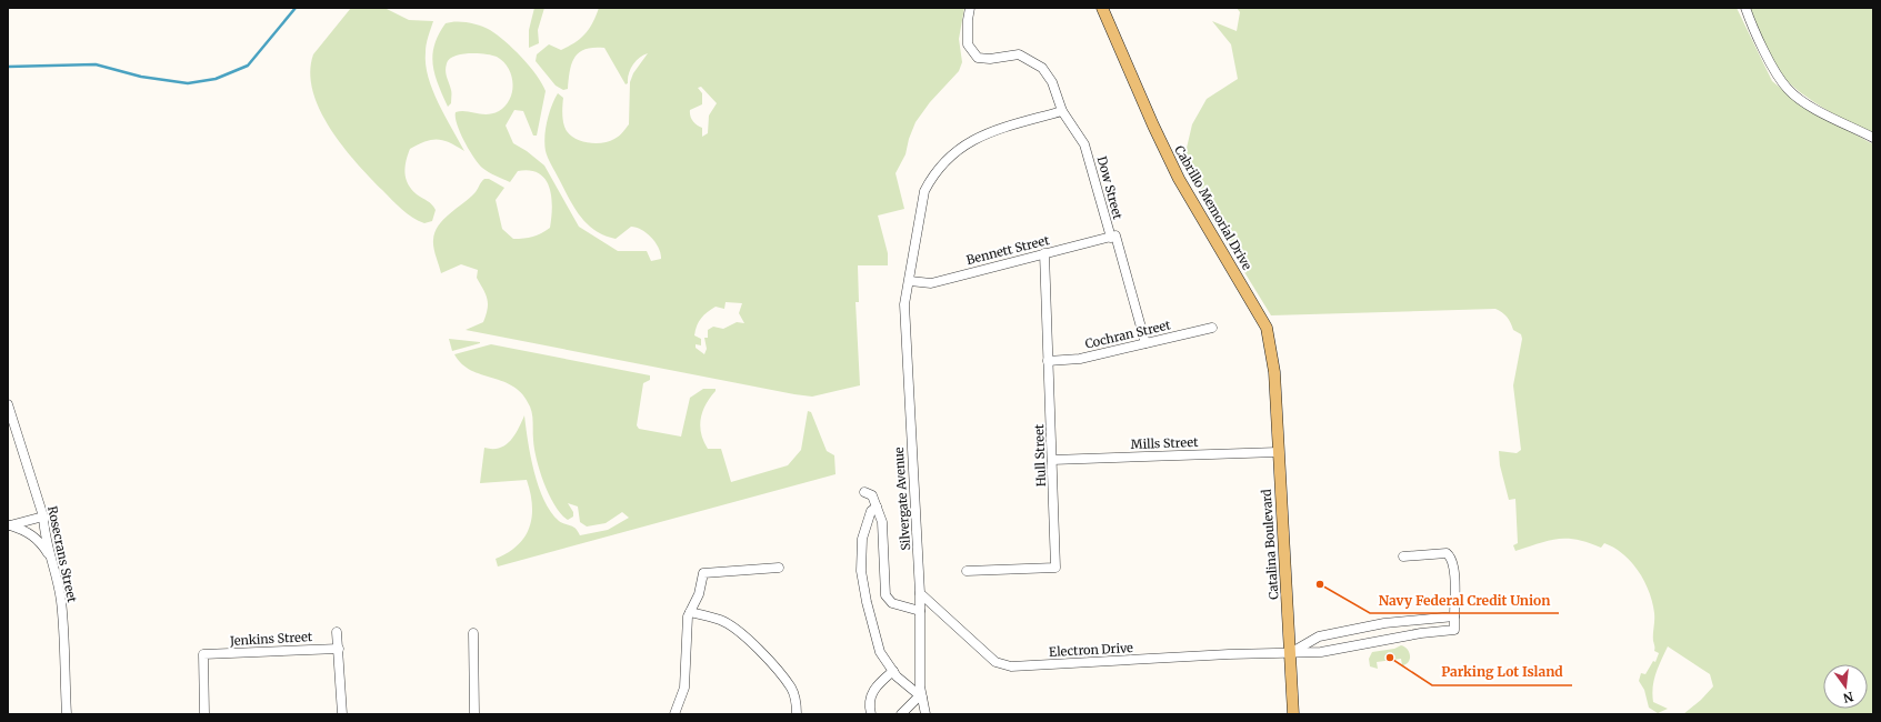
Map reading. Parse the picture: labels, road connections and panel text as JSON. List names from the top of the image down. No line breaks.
{"streets":{"main road":["Cabrillo Memorial Drive","Catalina Boulevard"],"street":["Dow Street","Bennett Street","Cochran Street","Mills Street","Hull Street","Silvergate Avenue","Rosecrans Street","Jenkins Street","Electron Drive"]},"crossings":[["Dow Street","Bennett Street"],["Dow Street","Cochran Street"],["Dow Street","Silvergate Avenue"],["Cabrillo Memorial Drive","Catalina Boulevard"],["Bennett Street","Hull Street"],["Bennett Street","Silvergate Avenue"],["Cochran Street","Hull Street"],["Mills Street","Hull Street"],["Mills Street","Catalina Boulevard"],["Silvergate Avenue","Electron Drive"],["Catalina Boulevard","Electron Drive"]],"places":["Navy Federal Credit Union","Parking Lot Island"],"north":"bottom"}
